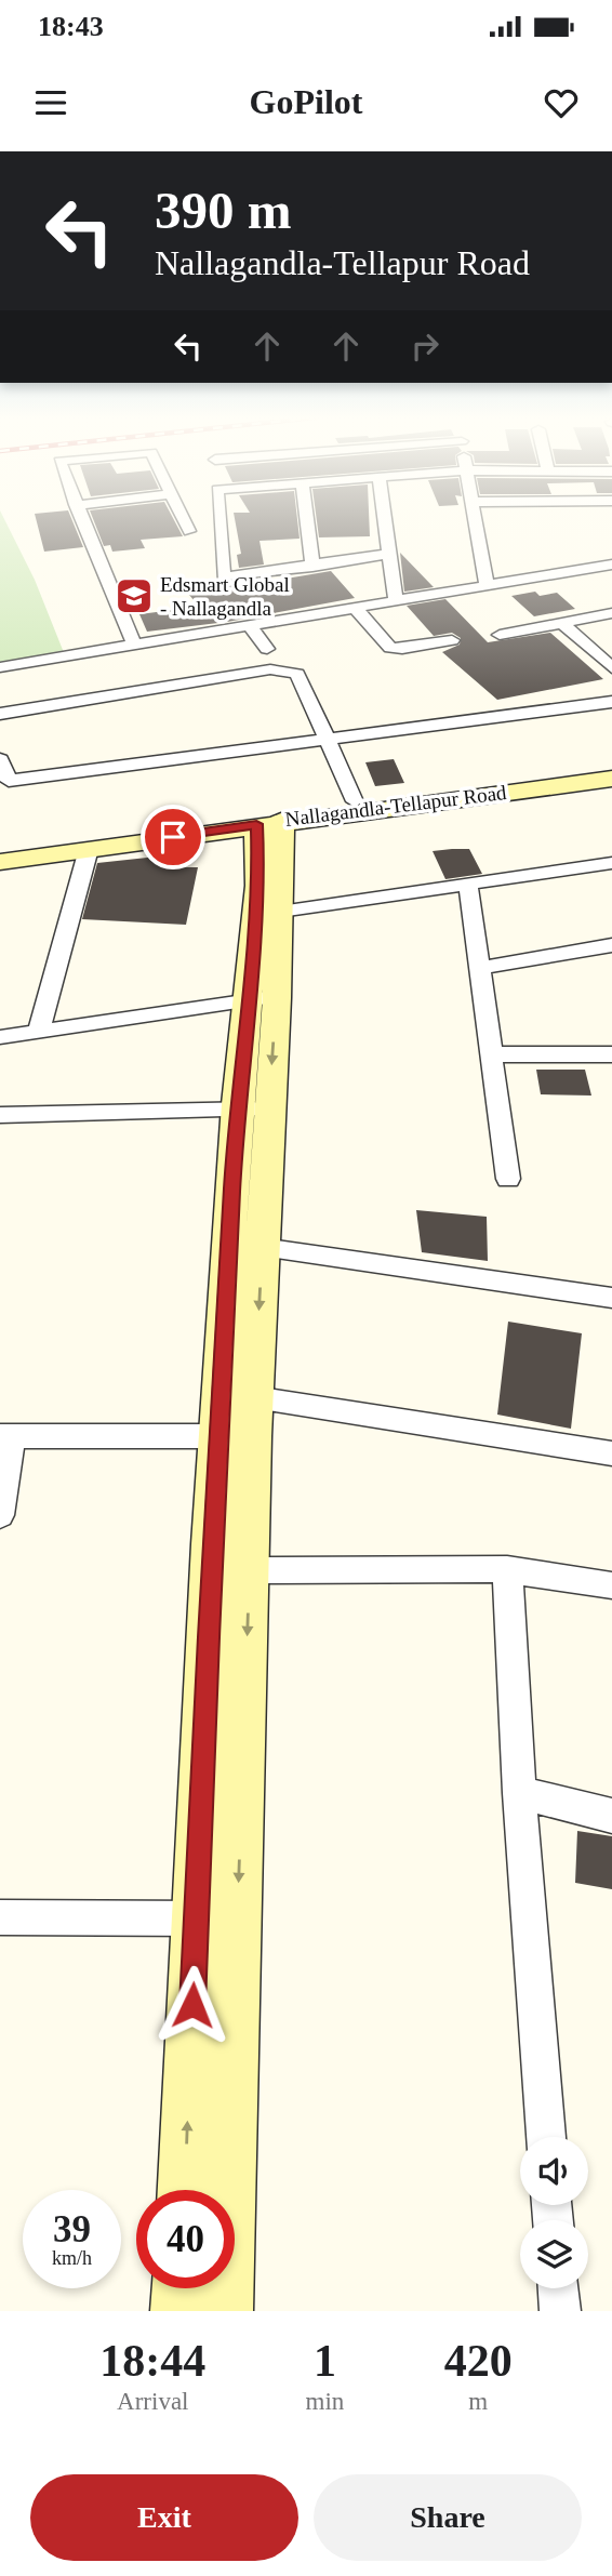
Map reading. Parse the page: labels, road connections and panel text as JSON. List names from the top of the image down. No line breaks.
{"streets":{"street":["Nallagandla-Tellapur Road"]},"places":{"school or university":["Edsmart Global - Nallagandla"]},"page":{"status":"18:43","header":"GoPilot","turn":["390 m","Nallagandla-Tellapur Road"],"speed":"39 km/h","limit":"40","eta":["18:44","Arrival","1","min","420","m"],"buttons":["Exit","Share"]}}
